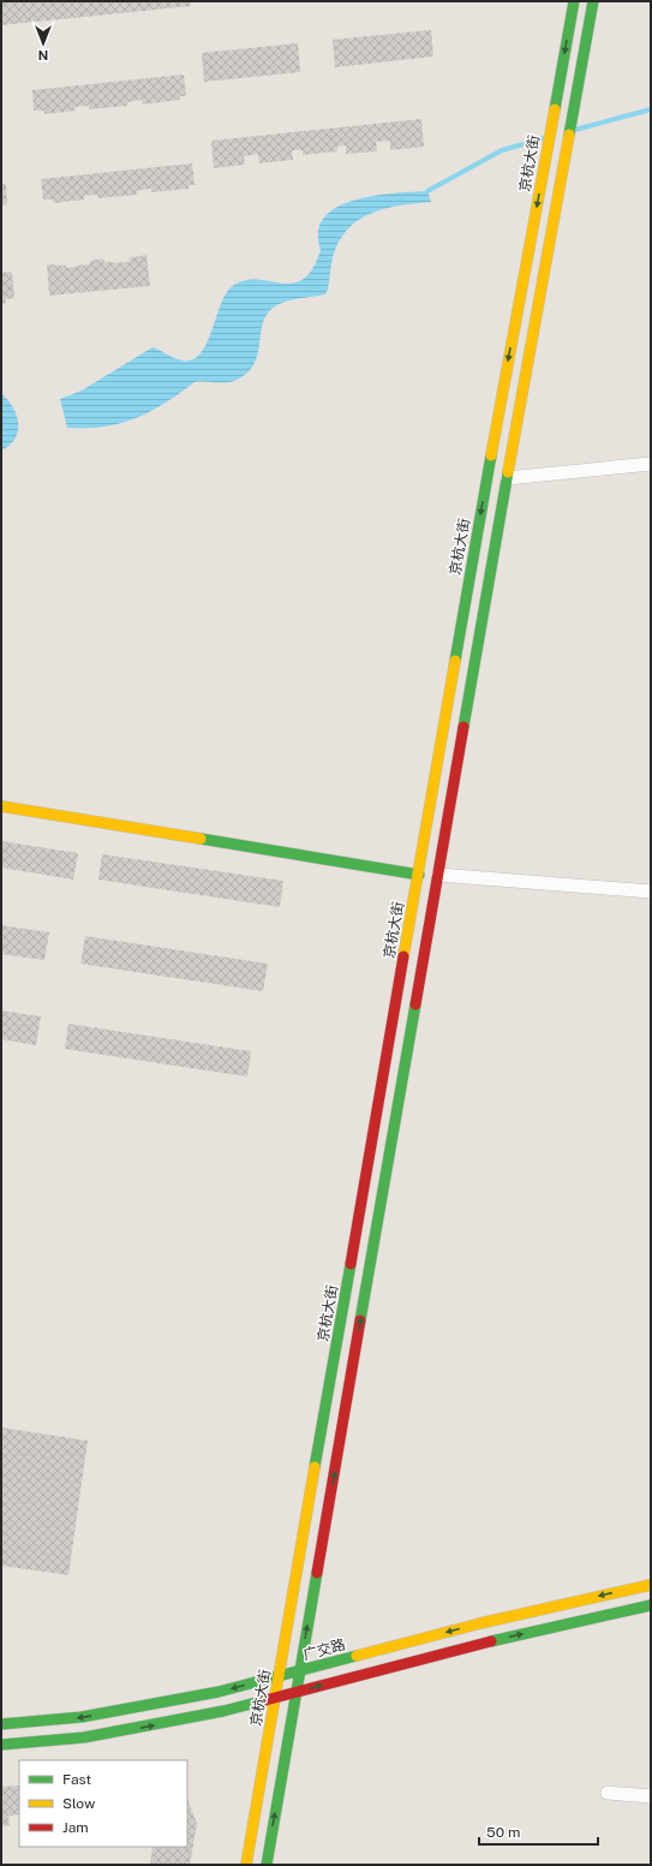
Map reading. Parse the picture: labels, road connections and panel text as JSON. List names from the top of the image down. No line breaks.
{"streets":{"main road":["京杭大街","广交路"]},"crossings":[["京杭大街","广交路"]],"legend":["Fast","Slow","Jam"],"scale_bar":"50 m","north":"bottom"}
